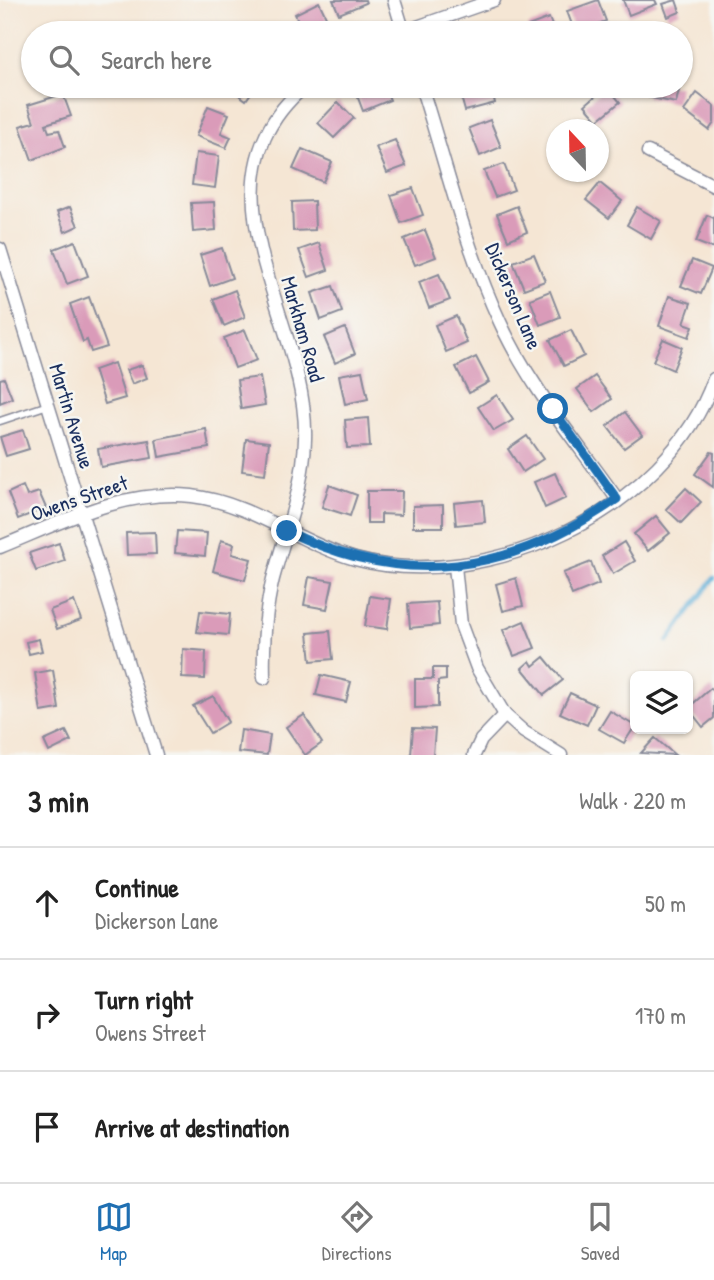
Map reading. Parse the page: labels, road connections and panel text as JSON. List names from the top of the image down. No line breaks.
{"streets":{"street":["Dickerson Lane","Markham Road","Martin Avenue","Owens Street"]},"crossings":[["Dickerson Lane","Owens Street"],["Markham Road","Owens Street"],["Martin Avenue","Owens Street"]],"north":"top","page":{"search":"Search here","heading":["3 min","Walk · 220 m"],"list":[["Continue","Dickerson Lane","50 m"],["Turn right","Owens Street","170 m"],"Arrive at destination"],"nav":["Map","Directions","Saved"]}}
